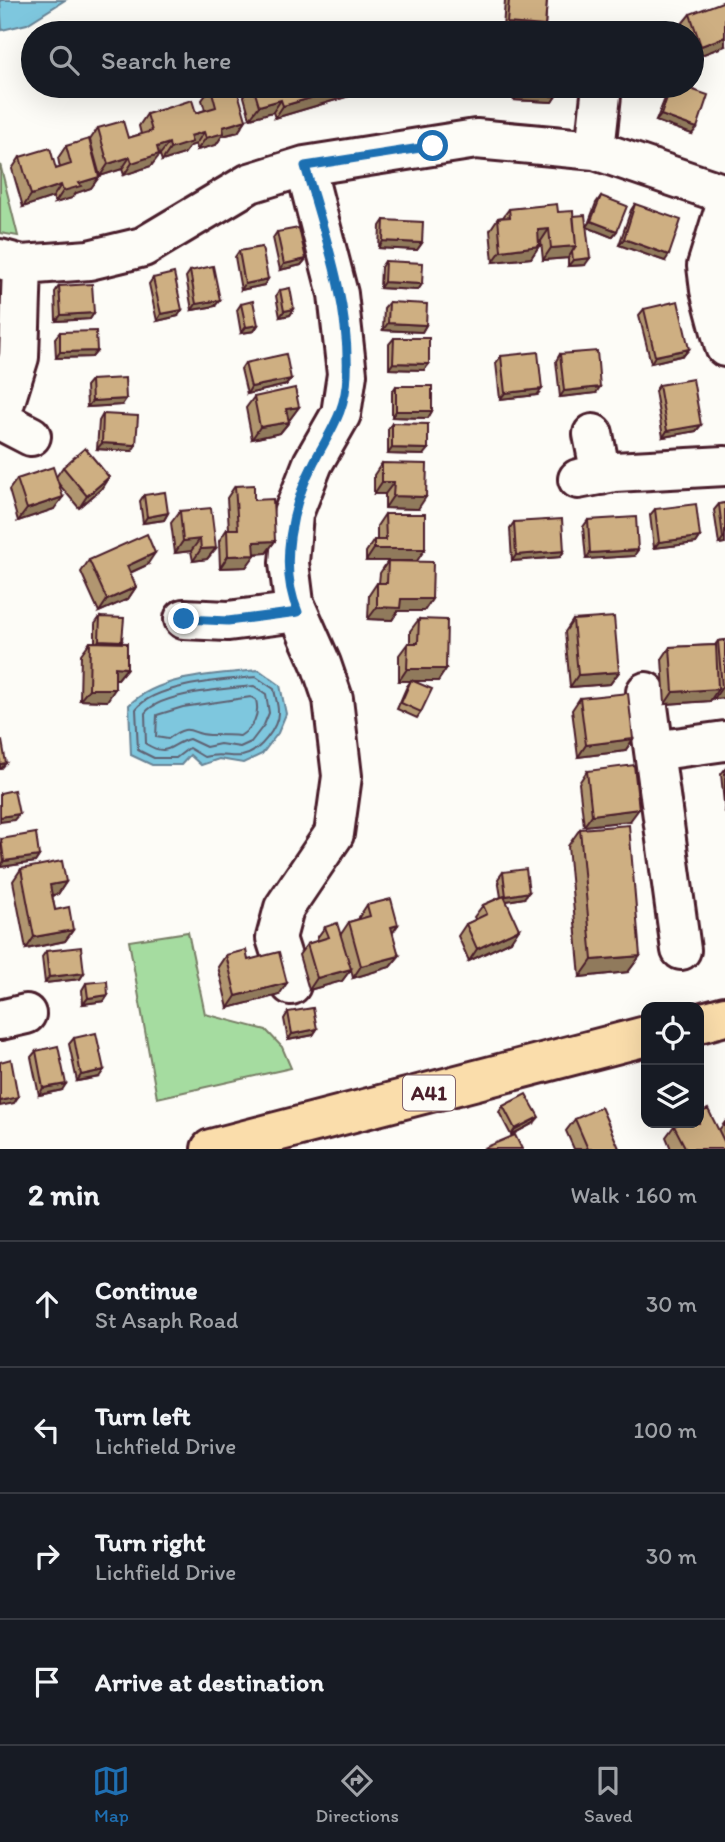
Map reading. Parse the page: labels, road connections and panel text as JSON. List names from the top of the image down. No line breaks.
{"streets":{"main road":["A41"]},"page":{"search":"Search here","heading":["2 min","Walk · 160 m"],"list":[["Continue","St Asaph Road","30 m"],["Turn left","Lichfield Drive","100 m"],["Turn right","Lichfield Drive","30 m"],"Arrive at destination"],"nav":["Map","Directions","Saved"]}}
